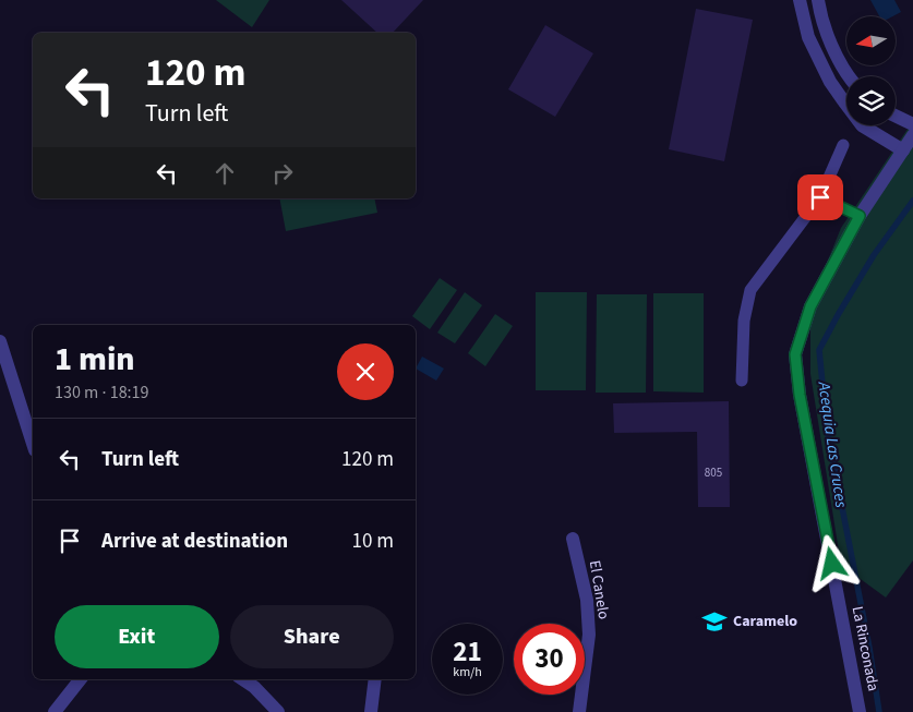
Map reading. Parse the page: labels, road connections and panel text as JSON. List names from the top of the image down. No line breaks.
{"streets":{"street":["El Canelo","La Rinconada"]},"water":["Acequia Las Cruces"],"places":{"school or university":["Caramelo"]},"house_numbers":["805"],"north":"left","page":{"turn":["120 m","Turn left"],"heading":["1 min","130 m · 18:19"],"list":[{"name":"Turn left","value":"120 m"},{"name":"Arrive at destination","value":"10 m"}],"buttons":["Exit","Share"],"speed":"21 km/h","limit":"30"}}
